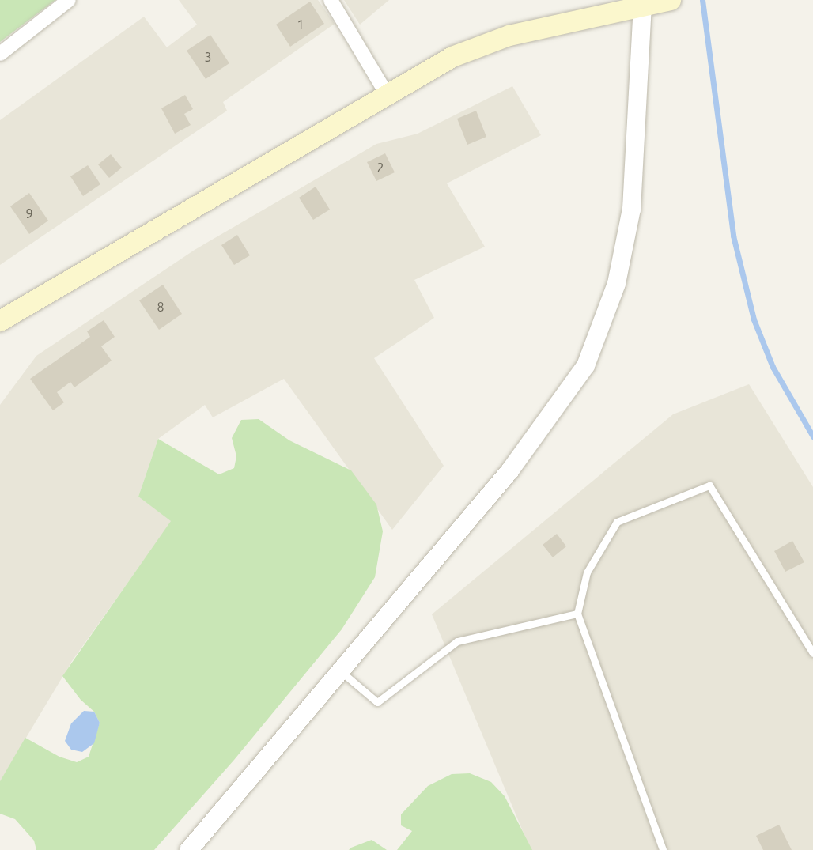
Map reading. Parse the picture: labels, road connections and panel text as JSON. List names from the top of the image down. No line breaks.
{"house_numbers":["1","3","2","9","8"]}
